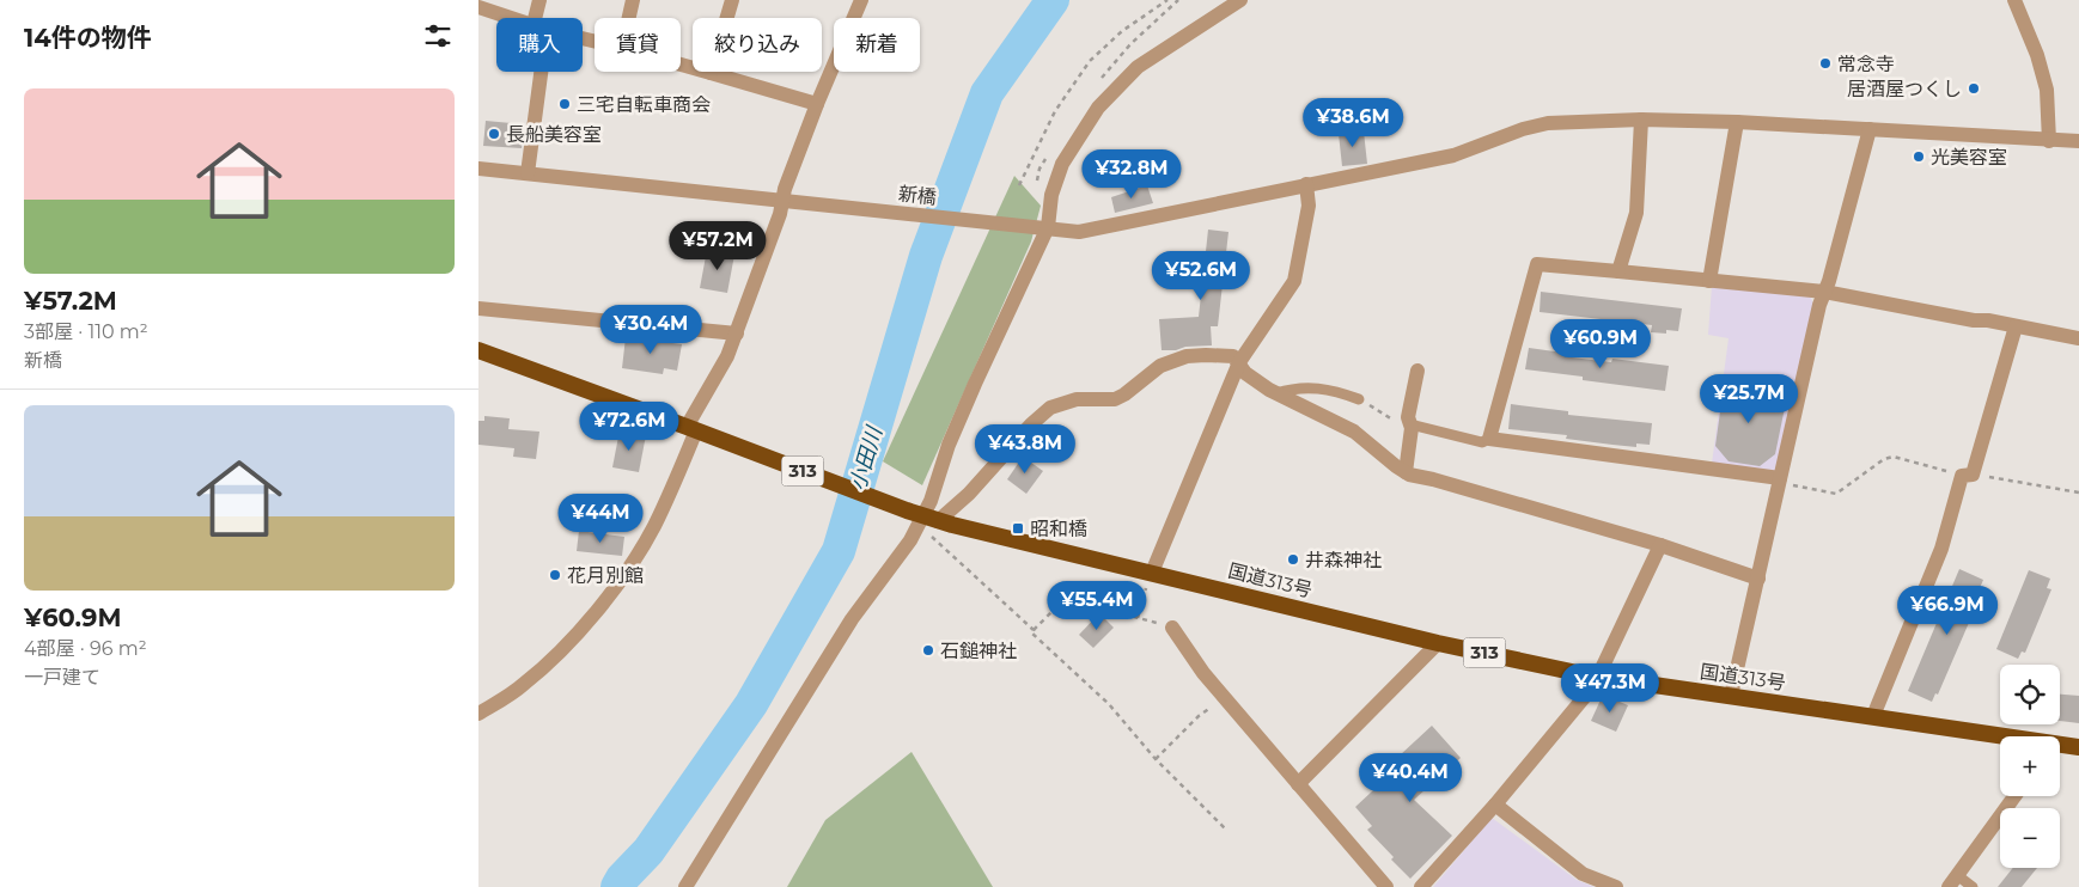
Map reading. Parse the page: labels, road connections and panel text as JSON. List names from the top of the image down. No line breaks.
{"streets":{"highway":["313","国道313号"],"street":["新橋"]},"water":["小田川"],"places":{"other":["常念寺","居酒屋つくし","三宅自転車商会","長船美容室","光美容室","井森神社","花月別館","石鎚神社"],"transit":["昭和橋"]},"page":{"heading":"14件の物件","chip":["購入","賃貸","絞り込み","新着"],"list":[{"name":"¥57.2M","note":"3部屋 · 110 m² · 新橋"},{"name":"¥60.9M","note":"4部屋 · 96 m² · 一戸建て"}],"price":["¥38.6M","¥32.8M","¥57.2M","¥52.6M","¥30.4M","¥60.9M","¥25.7M","¥72.6M","¥43.8M","¥44M","¥55.4M","¥66.9M","¥47.3M","¥40.4M"],"map_buttons":["+","−"]}}
